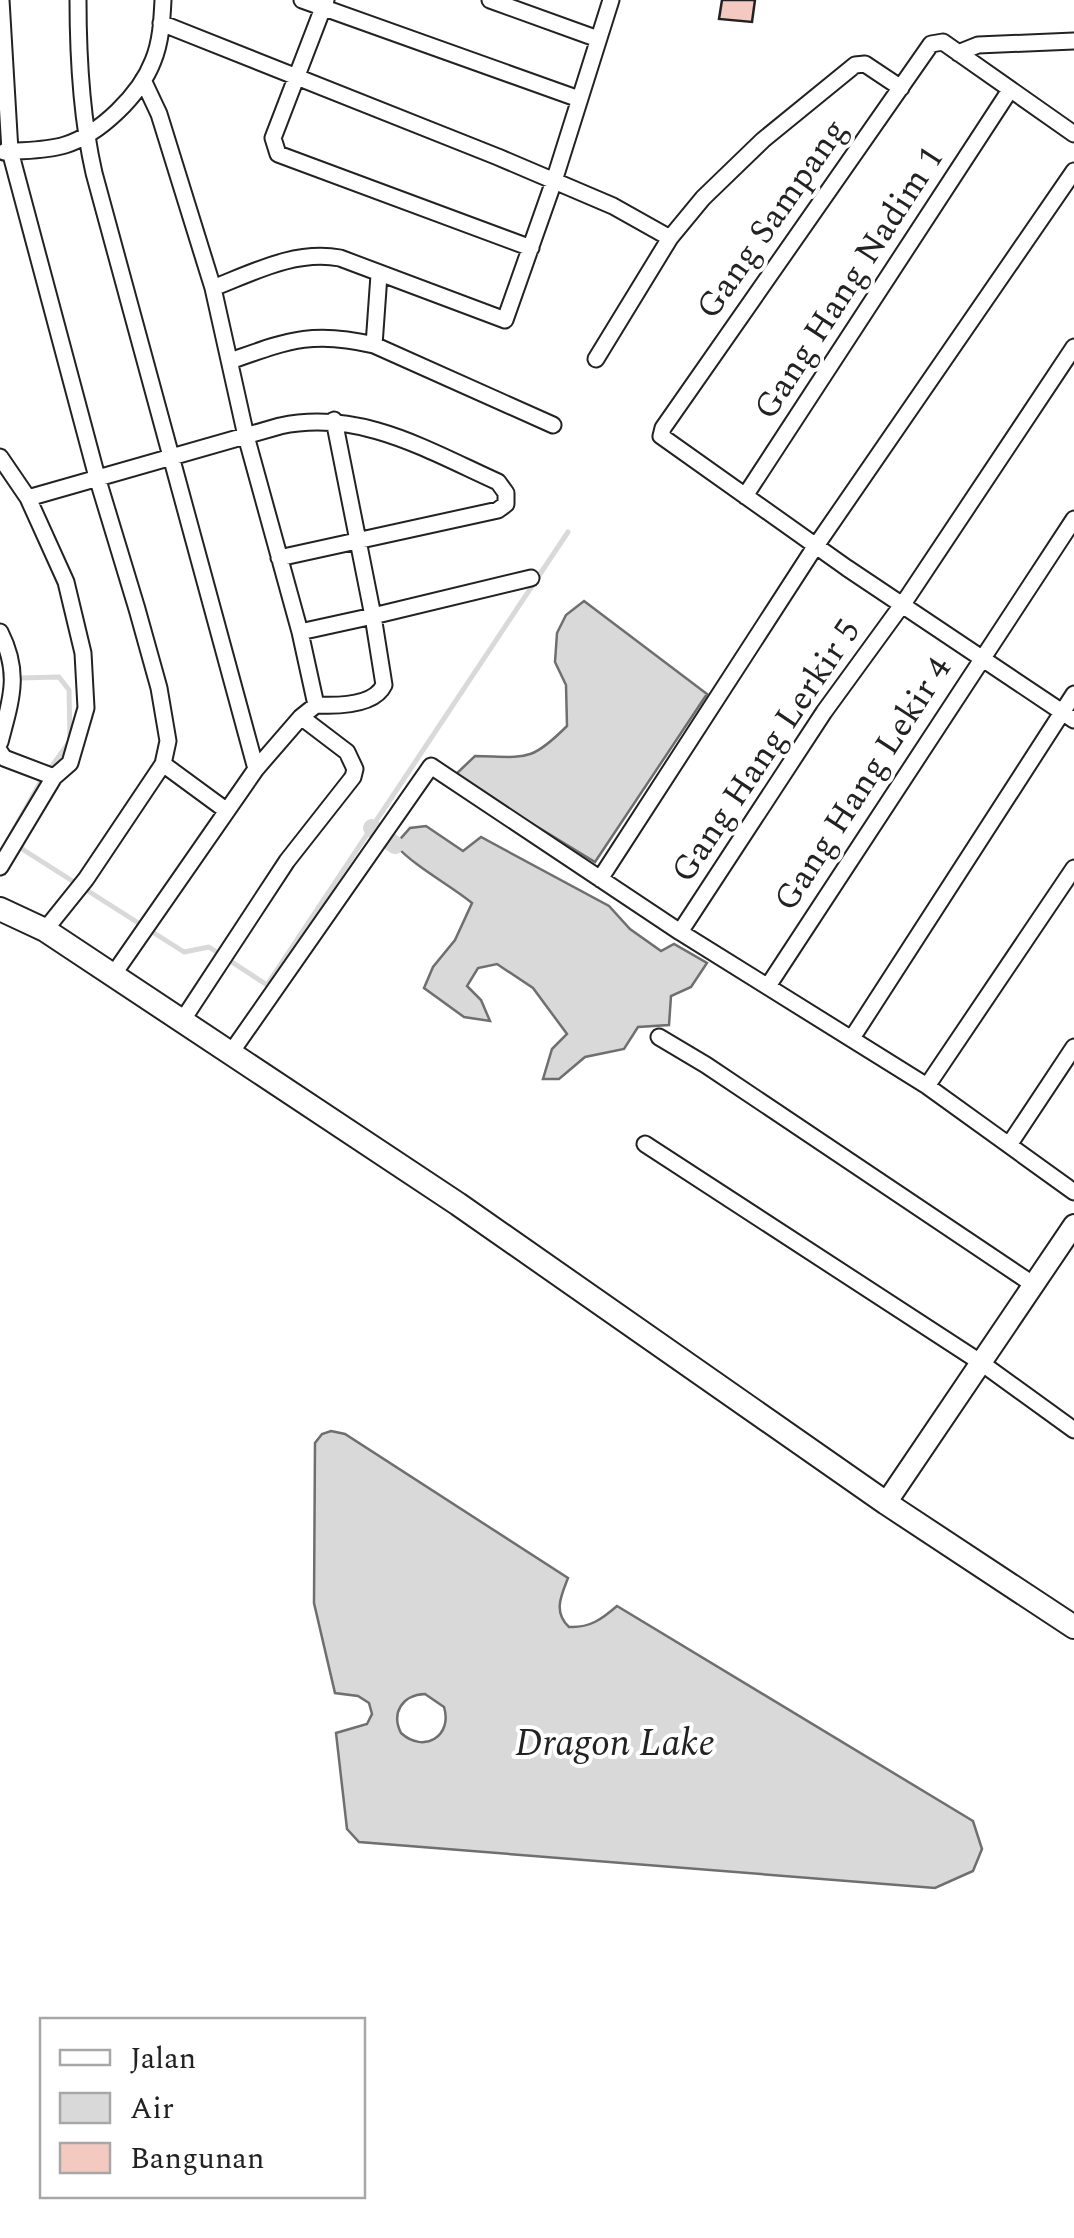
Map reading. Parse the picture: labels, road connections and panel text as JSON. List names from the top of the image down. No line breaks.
{"streets":{"street":["Gang Sampang","Gang Hang Nadim 1","Gang Hang Lerkir 5","Gang Hang Lekir 4"]},"crossings":[["Gang Sampang","Gang Hang Nadim 1"]],"water":["Dragon Lake"],"legend":["Jalan","Air","Bangunan"]}
